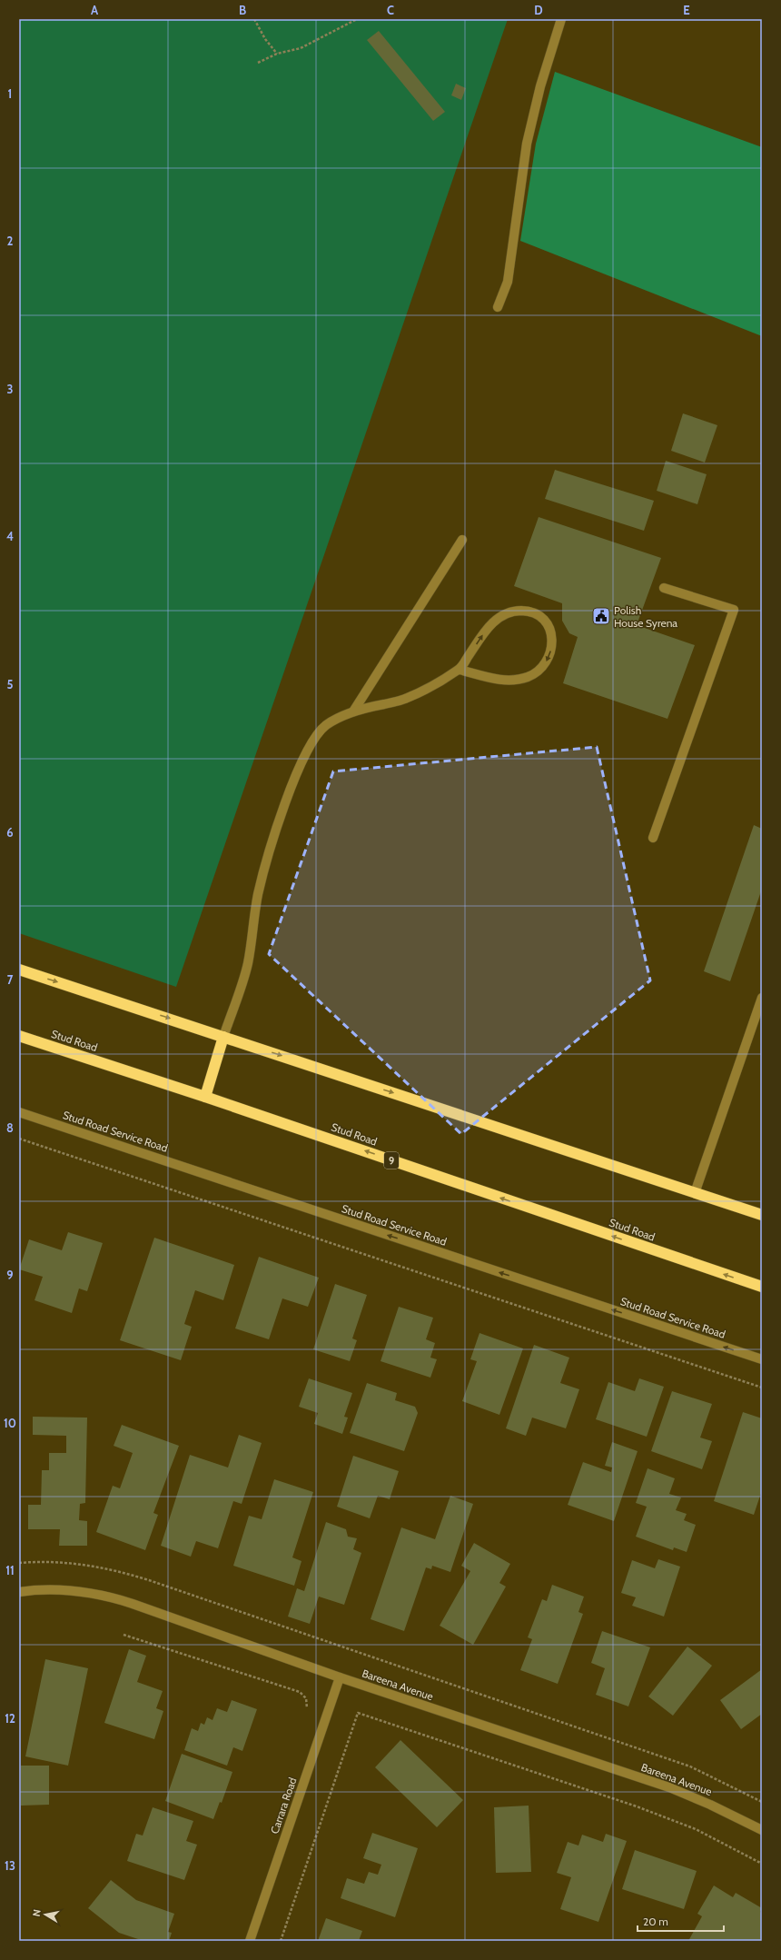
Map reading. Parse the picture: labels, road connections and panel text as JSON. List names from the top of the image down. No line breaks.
{"streets":{"highway":["Stud Road","9"],"street":["Stud Road Service Road","Bareena Avenue","Carrara Road"]},"crossings":[["Bareena Avenue","Carrara Road"]],"one_way":["Stud Road Service Road"],"places":{"public building":["Polish House Syrena"]},"scale_bar":"20 m","north":"left","grid":{"columns":["A","B","C","D","E"],"rows":["1","2","3","4","5","6","7","8","9","10","11","12","13"]}}
